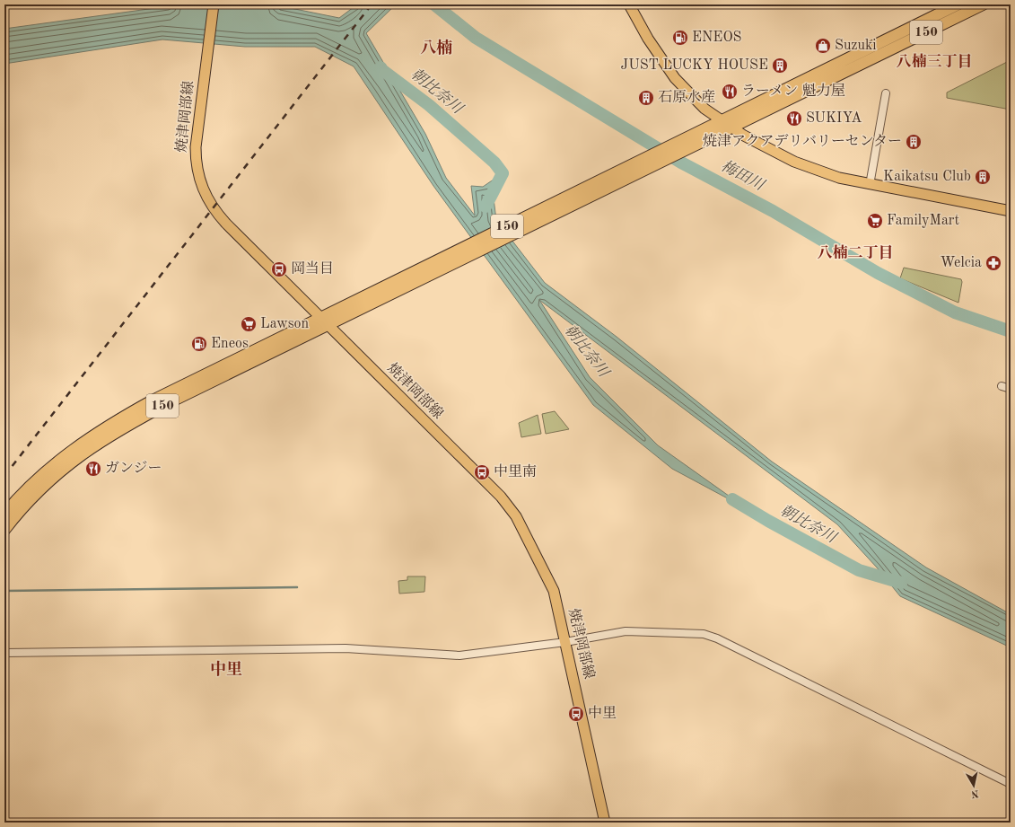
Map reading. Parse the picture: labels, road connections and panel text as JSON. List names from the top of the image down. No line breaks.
{"streets":{"highway":["150"],"main road":["焼津岡部線"]},"crossings":[["150","焼津岡部線"]],"districts":["八楠","八楠三丁目","八楠二丁目","中里"],"water":["朝比奈川","梅田川"],"places":{"fuel station":["ENEOS","Eneos"],"shop":["Suzuki"],"building":["JUST LUCKY HOUSE","石原水産","焼津アクアデリバリーセンター","Kaikatsu Club"],"restaurant":["ラーメン 魁力屋","SUKIYA","ガンジー"],"supermarket":["FamilyMart","Lawson"],"pharmacy":["Welcia"],"bus stop":["岡当目","中里南","中里"]},"north":"bottom"}
